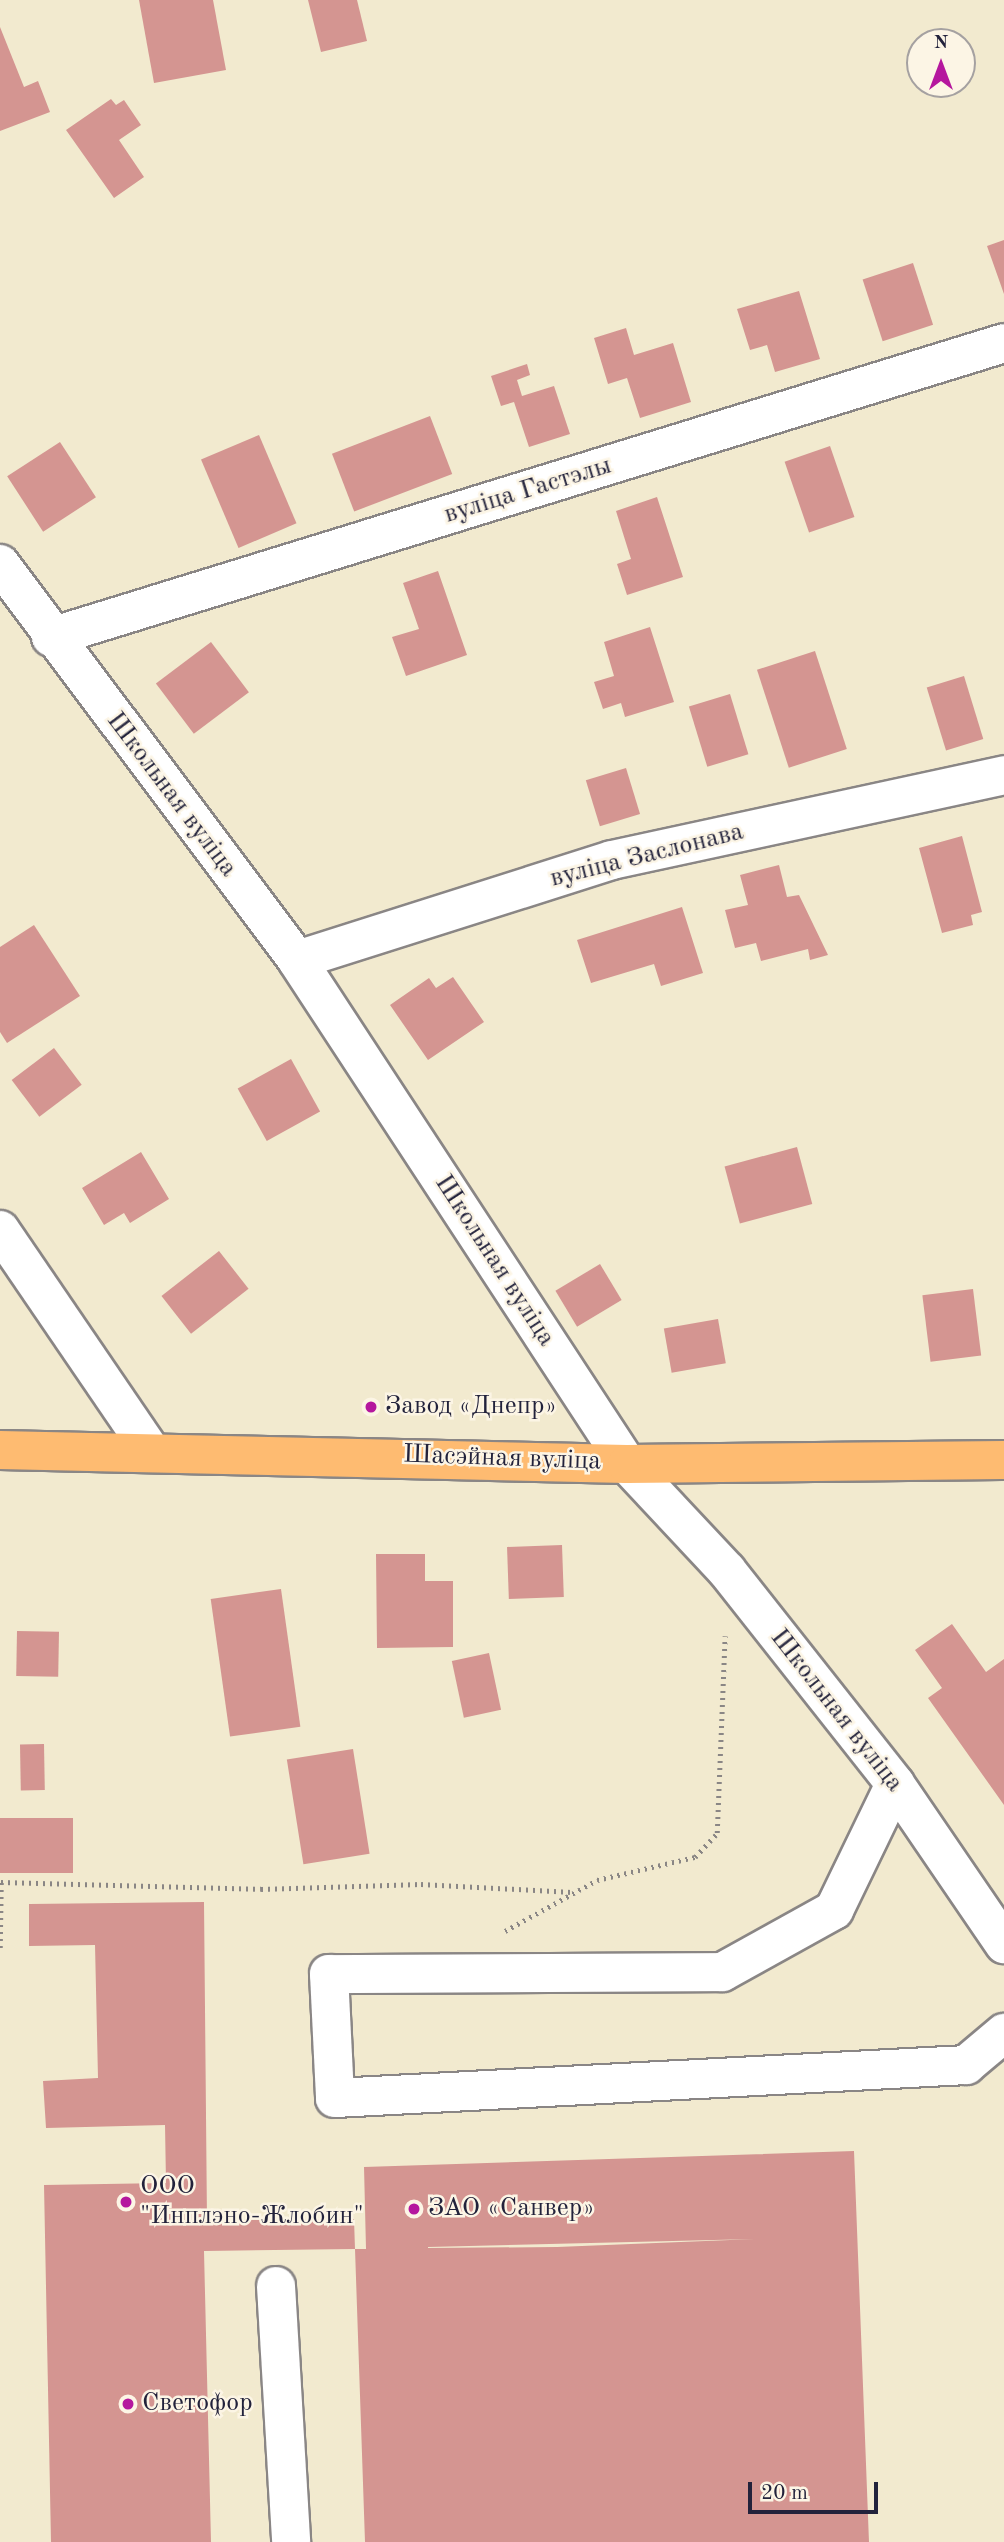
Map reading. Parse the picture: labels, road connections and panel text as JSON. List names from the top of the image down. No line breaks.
{"streets":{"main road":["Шасэйная вуліца"],"street":["вуліца Гастэлы","Школьная вуліца","вуліца Заслонава"]},"crossings":[["вуліца Гастэлы","Школьная вуліца"],["Школьная вуліца","вуліца Заслонава"],["Школьная вуліца","Шасэйная вуліца"]],"places":["Завод «Днепр»","ООО \"Инплэно-Жлобин\"","ЗАО «Санвер»","Светофор"],"scale_bar":"20 m","north":"top"}
